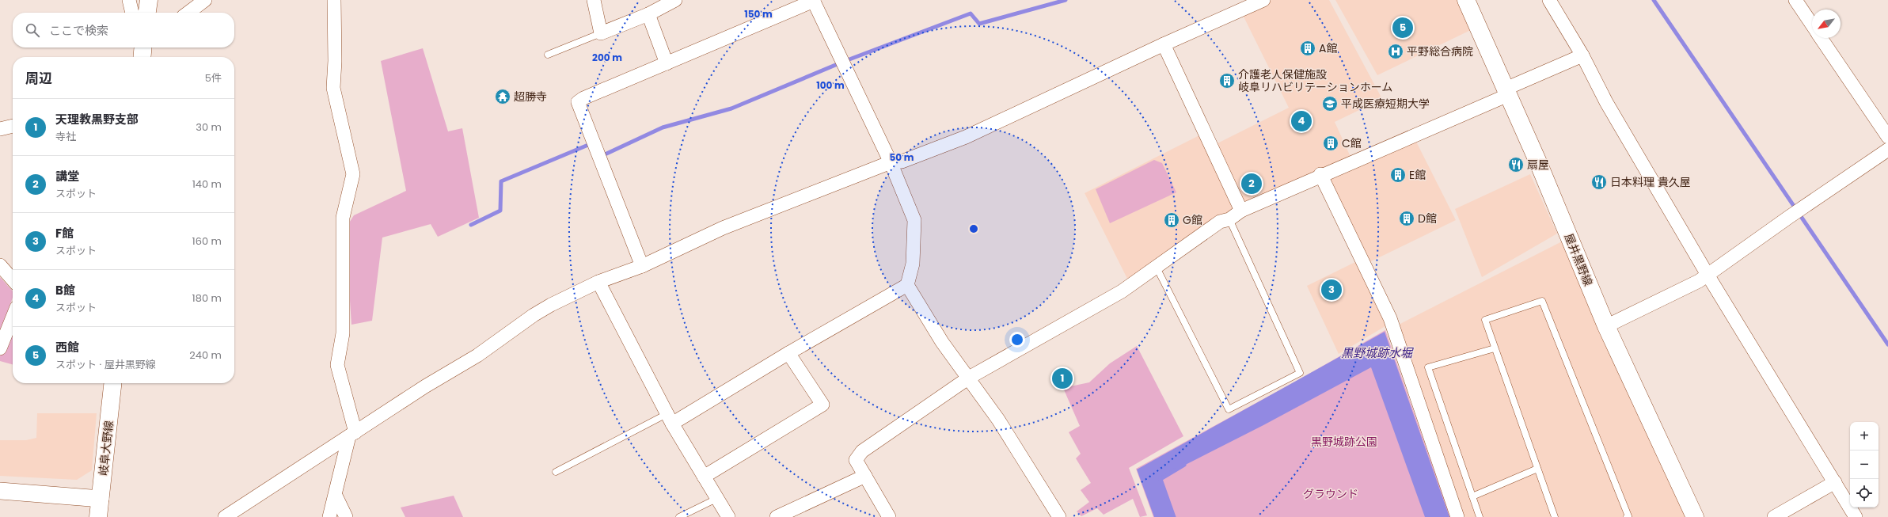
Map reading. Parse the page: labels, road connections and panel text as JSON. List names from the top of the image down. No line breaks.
{"streets":{"main road":["屋井黒野線","岐阜大野線"]},"water":["黒野城跡水堀"],"parks":["黒野城跡公園","グラウンド"],"places":{"building":["A館","介護老人保健施設 岐阜リハビリテーションホーム","C館","E館","D館","G館"],"hospital":["平野総合病院"],"temple":["超勝寺"],"school or university":["平成医療短期大学"],"restaurant":["扇屋","日本料理 貴久屋"]},"north":"bottom left","page":{"search":"ここで検索","pins":["5","4","2","3","1"],"heading":["周辺","5件"],"list":[{"mark":"1","name":"天理教黒野支部","note":"寺社","value":"30 m"},{"mark":"2","name":"講堂","note":"スポット","value":"140 m"},{"mark":"3","name":"F館","note":"スポット","value":"160 m"},{"mark":"4","name":"B館","note":"スポット","value":"180 m"},{"mark":"5","name":"西館","note":"スポット · 屋井黒野線","value":"240 m"}],"map_buttons":["+","−"]},"rings":["150 m","200 m","100 m","50 m"]}
